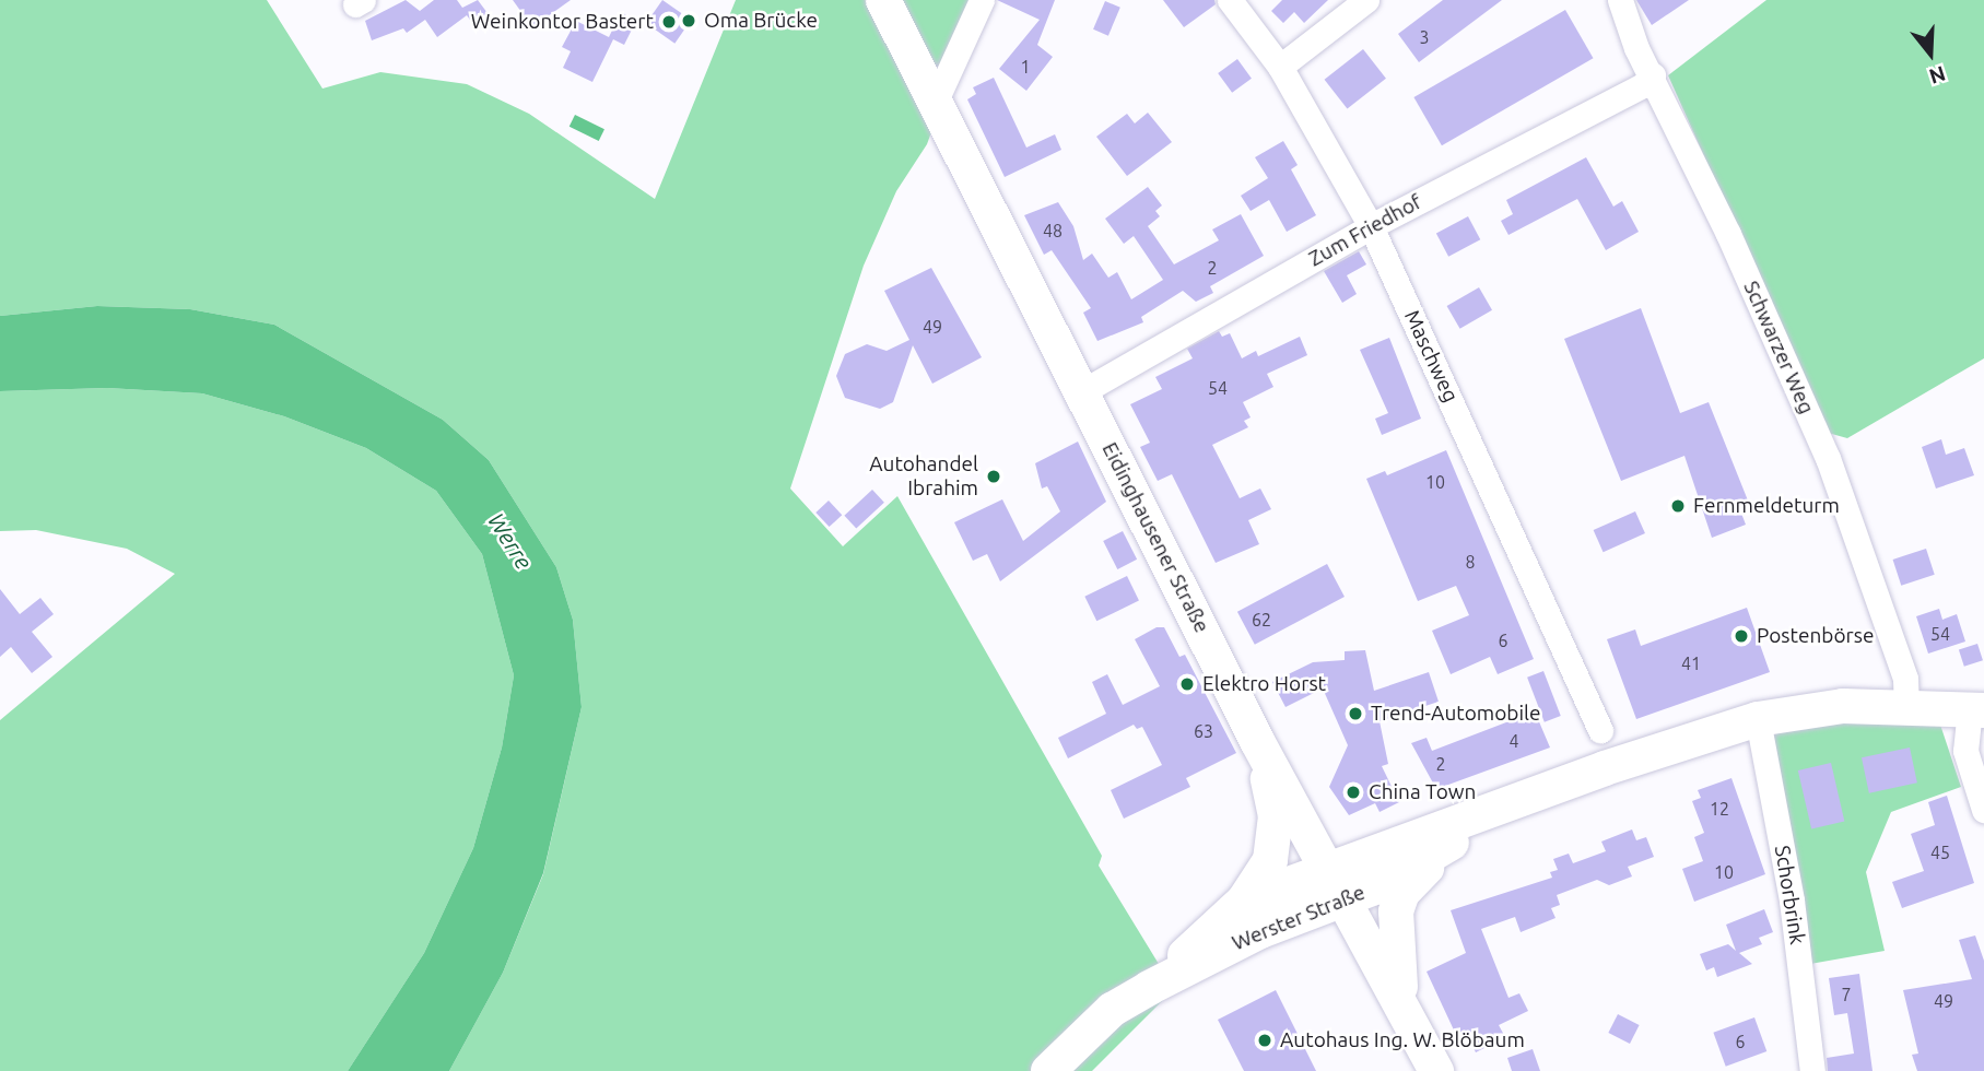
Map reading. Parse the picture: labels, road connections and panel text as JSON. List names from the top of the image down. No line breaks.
{"streets":{"main road":["Eidinghausener Straße","Werster Straße"],"street":["Zum Friedhof","Schwarzer Weg","Maschweg","Schorbrink"]},"crossings":[["Zum Friedhof","Schwarzer Weg"],["Zum Friedhof","Maschweg"],["Zum Friedhof","Eidinghausener Straße"],["Schwarzer Weg","Werster Straße"],["Eidinghausener Straße","Werster Straße"],["Schorbrink","Werster Straße"]],"water":["Werre"],"places":["Oma Brücke","Weinkontor Bastert","Autohandel Ibrahim","Fernmeldeturm","Postenbörse","Elektro Horst","Trend-Automobile","China Town","Autohaus Ing. W. Blöbaum"],"house_numbers":["3","1","48","2","49","54","10","8","62","54","6","41","63","4","2","12","45","10","7","49","6"],"north":"bottom"}
